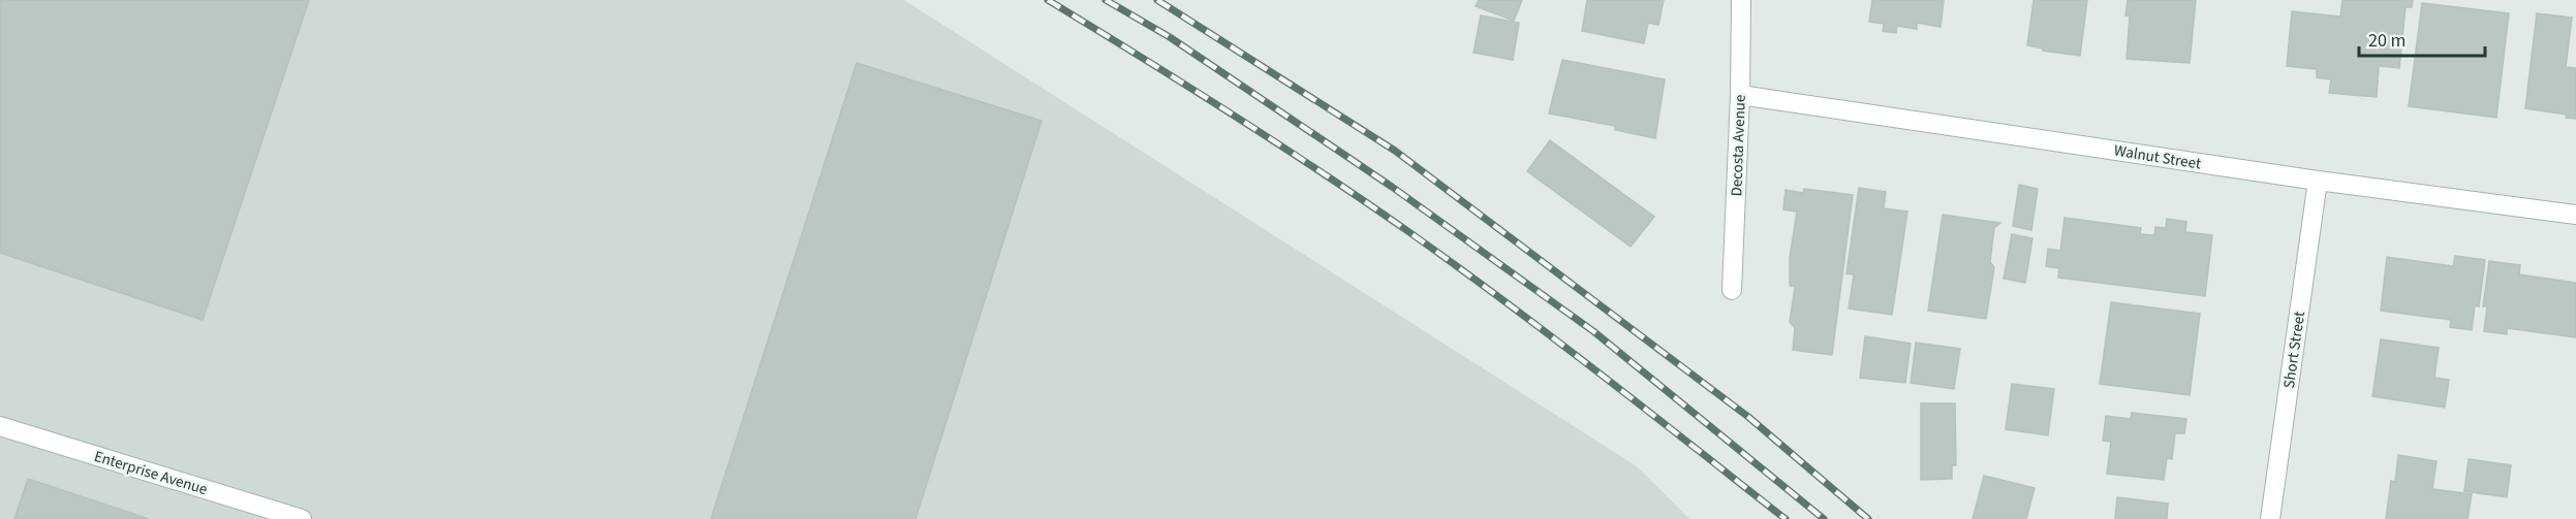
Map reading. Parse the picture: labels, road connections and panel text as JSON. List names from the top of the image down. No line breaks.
{"streets":{"street":["Decosta Avenue","Walnut Street","Short Street","Enterprise Avenue"]},"crossings":[["Decosta Avenue","Walnut Street"],["Walnut Street","Short Street"]],"scale_bar":"20 m"}
